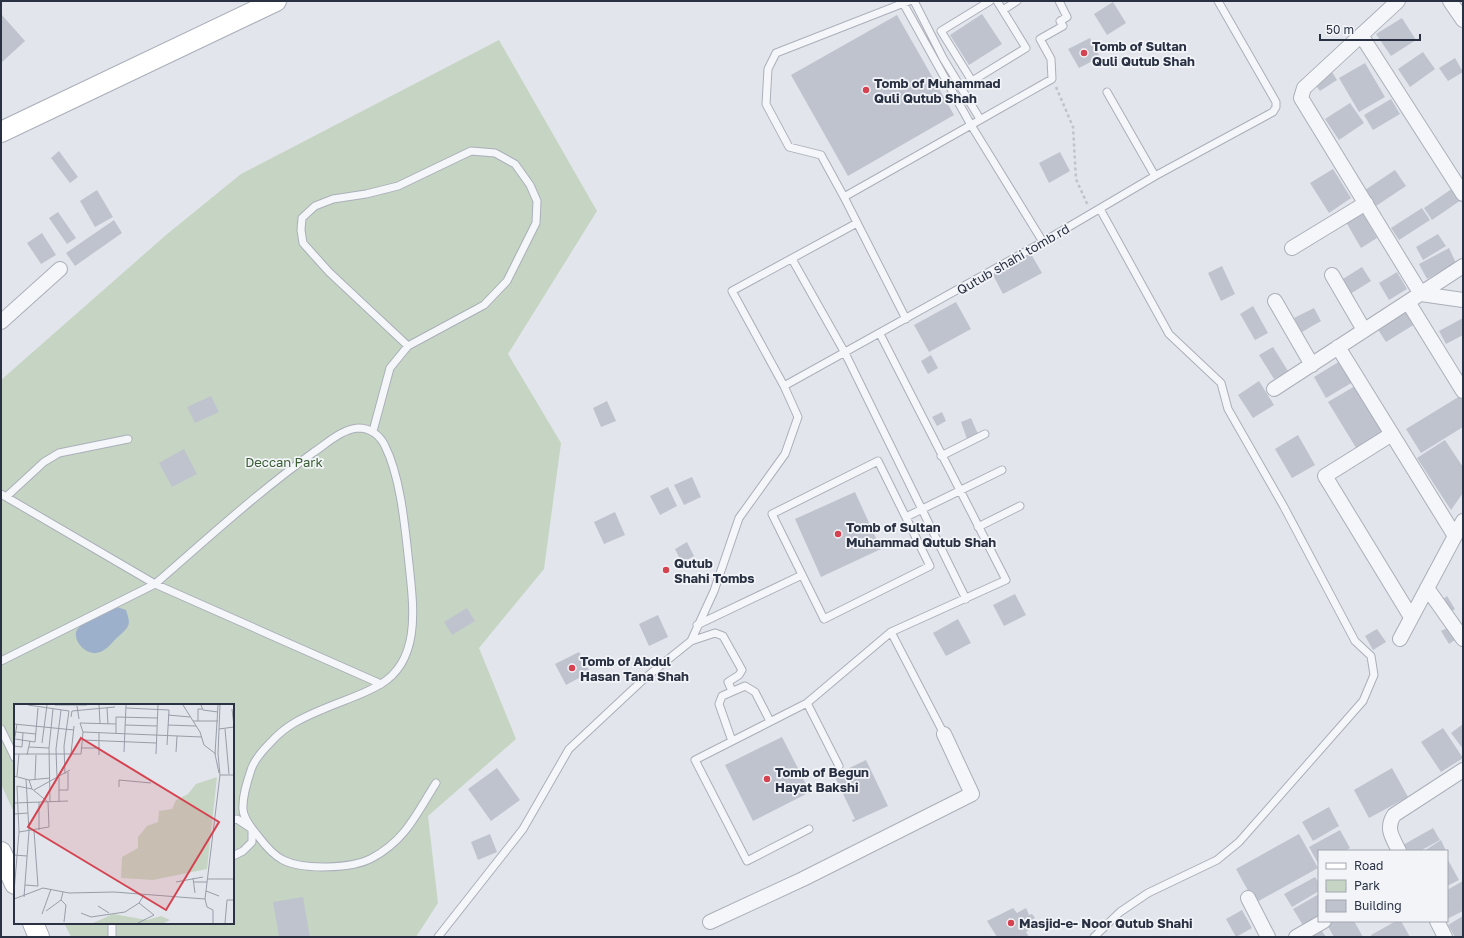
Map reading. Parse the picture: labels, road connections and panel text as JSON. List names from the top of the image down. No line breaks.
{"streets":{"lane":["Qutub shahi tomb rd"]},"parks":["Deccan Park"],"places":["Tomb of Sultan Quli Qutub Shah","Tomb of Muhammad Quli Qutub Shah","Tomb of Sultan Muhammad Qutub Shah","Qutub Shahi Tombs","Tomb of Abdul Hasan Tana Shah","Tomb of Begun Hayat Bakshi","Masjid-e- Noor Qutub Shahi"],"legend":["Road","Park","Building"],"scale_bar":"50 m"}
